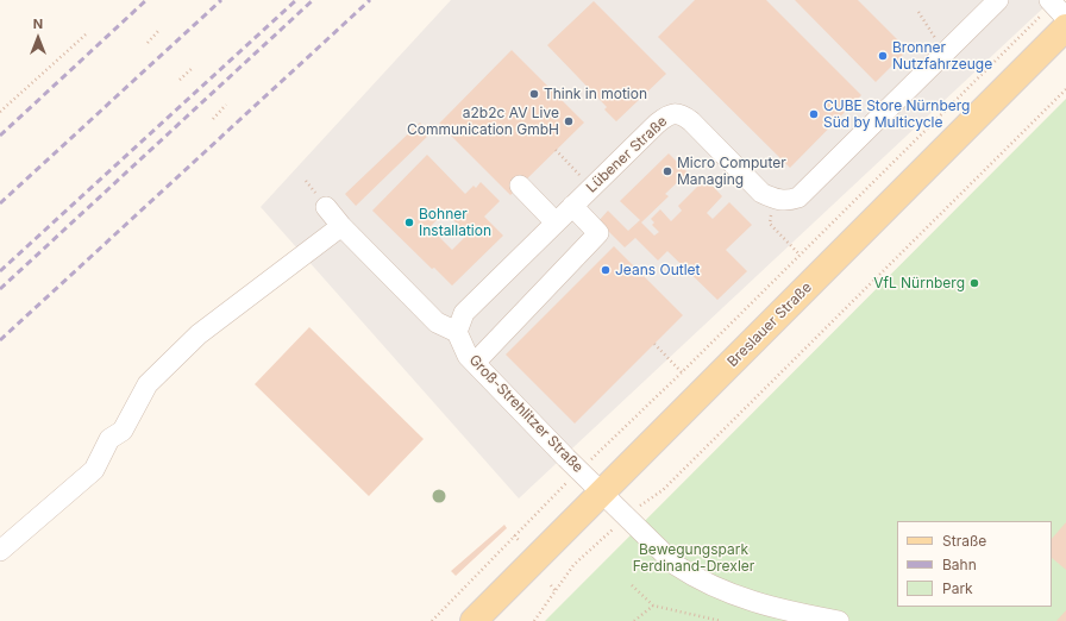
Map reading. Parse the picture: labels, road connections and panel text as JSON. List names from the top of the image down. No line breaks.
{"streets":{"main road":["Breslauer Straße"],"street":["Lübener Straße","Groß-Strehlitzer Straße"]},"crossings":[["Lübener Straße","Groß-Strehlitzer Straße"],["Breslauer Straße","Groß-Strehlitzer Straße"]],"parks":["Bewegungspark Ferdinand-Drexler"],"places":["Bronner Nutzfahrzeuge","Think in motion","CUBE Store Nürnberg Süd by Multicycle","a2b2c AV Live Communication GmbH","Micro Computer Managing","Bohner Installation","Jeans Outlet","VfL Nürnberg"],"legend":["Straße","Bahn","Park"],"north":"top"}
